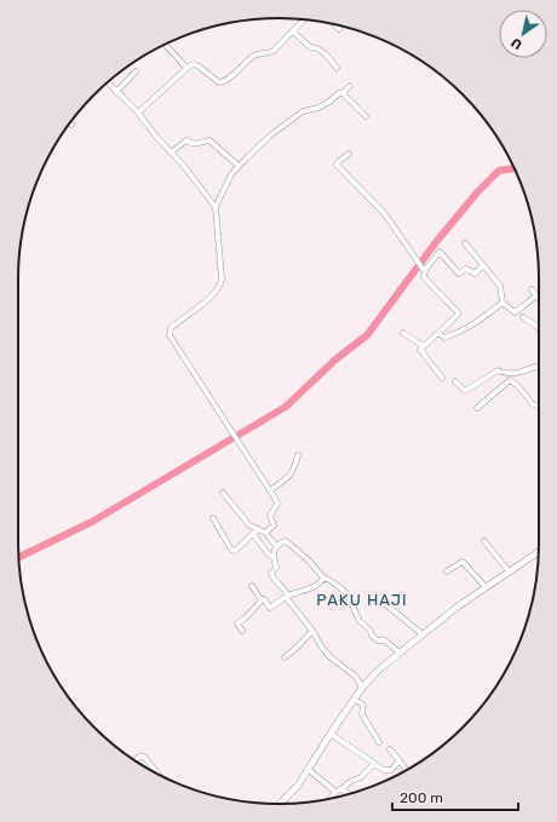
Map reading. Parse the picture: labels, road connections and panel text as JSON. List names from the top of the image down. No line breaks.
{"districts":["PAKU HAJI"],"scale_bar":"200 m","north":"bottom left"}
